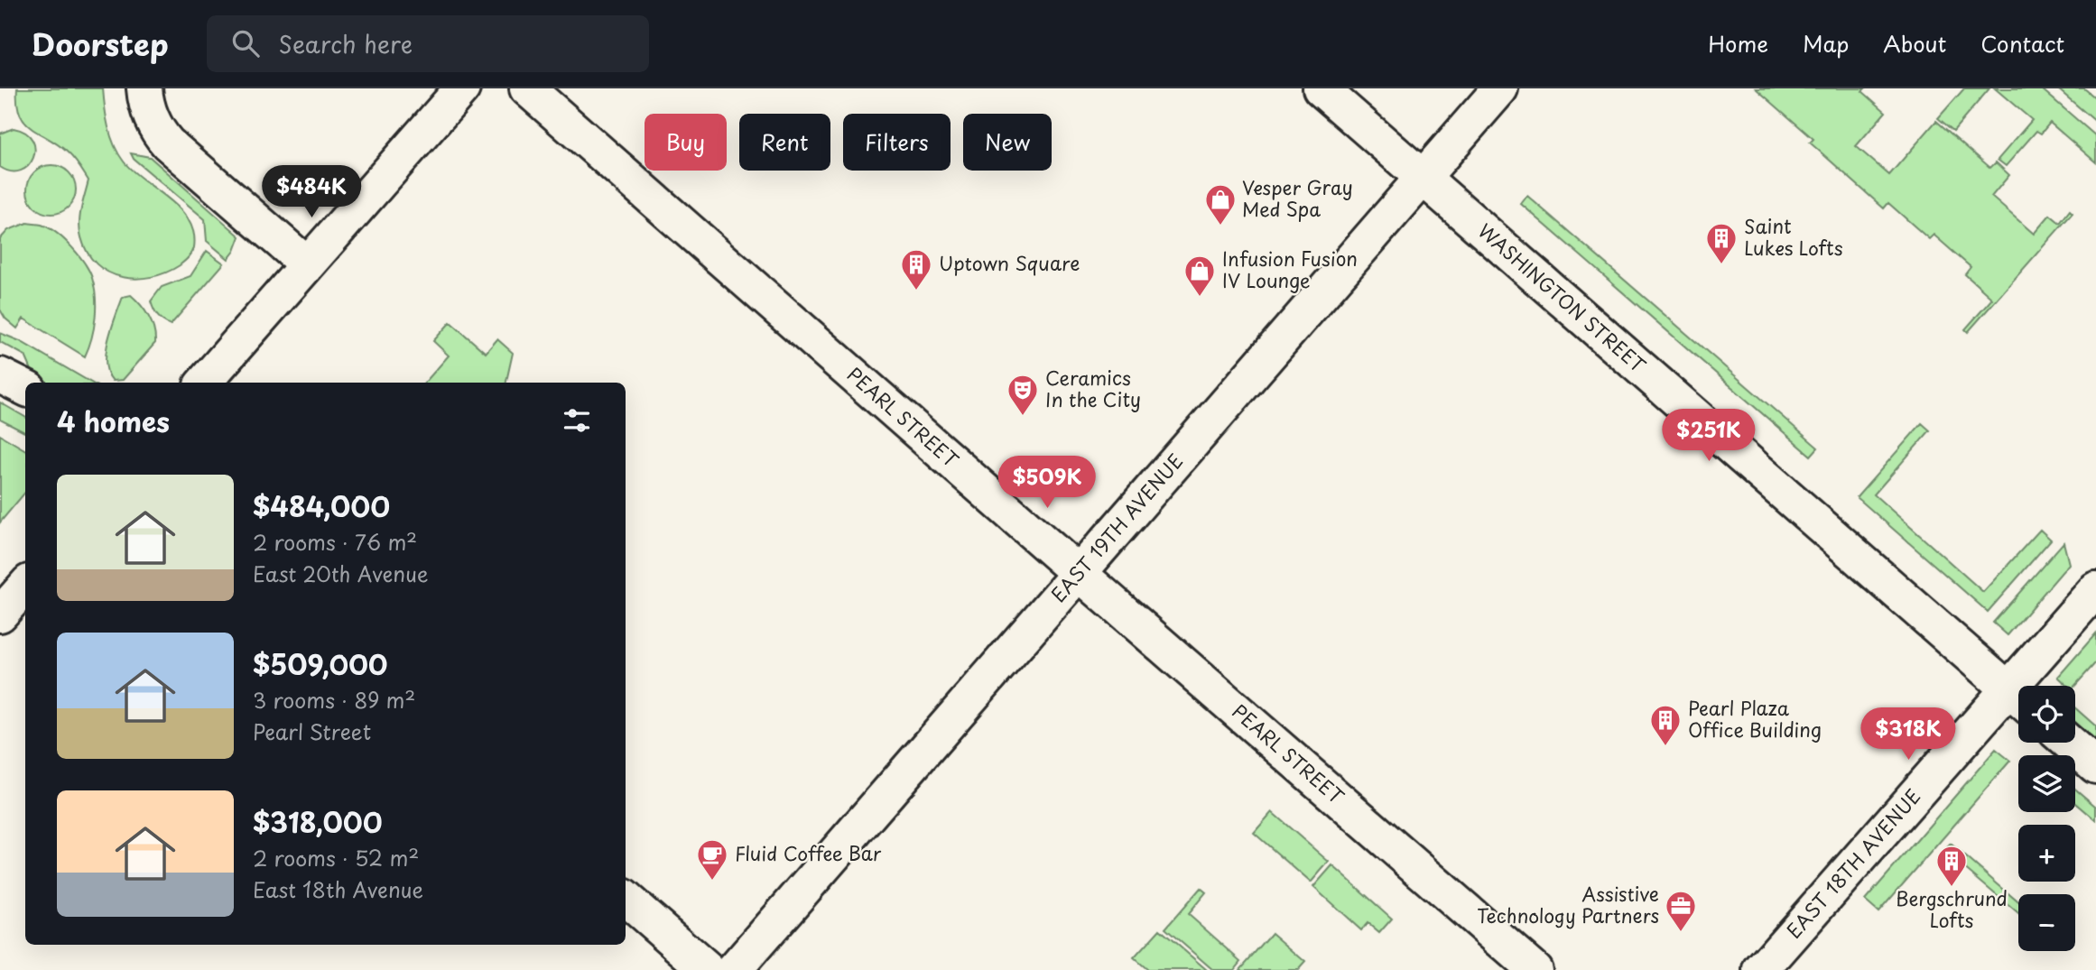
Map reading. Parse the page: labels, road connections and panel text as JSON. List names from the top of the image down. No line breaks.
{"streets":{"street":["WASHINGTON STREET","PEARL STREET","EAST 19TH AVENUE","EAST 18TH AVENUE"]},"crossings":[["WASHINGTON STREET","EAST 19TH AVENUE"],["WASHINGTON STREET","EAST 18TH AVENUE"],["PEARL STREET","EAST 19TH AVENUE"]],"places":{"shop":["Vesper Gray Med Spa","Infusion Fusion IV Lounge"],"building":["Saint Lukes Lofts","Uptown Square","Pearl Plaza Office Building","Bergschrund Lofts"],"theatre":["Ceramics In the City"],"cafe":["Fluid Coffee Bar"],"office":["Assistive Technology Partners"]},"page":{"header":"Doorstep","search":"Search here","nav":["Home","Map","About","Contact"],"chip":["Buy","Rent","Filters","New"],"price":["$484K","$251K","$509K","$318K"],"heading":"4 homes","list":[{"name":"$484,000","note":"2 rooms · 76 m² · East 20th Avenue"},{"name":"$509,000","note":"3 rooms · 89 m² · Pearl Street"},{"name":"$318,000","note":"2 rooms · 52 m² · East 18th Avenue"}],"map_buttons":["+","−"]}}
